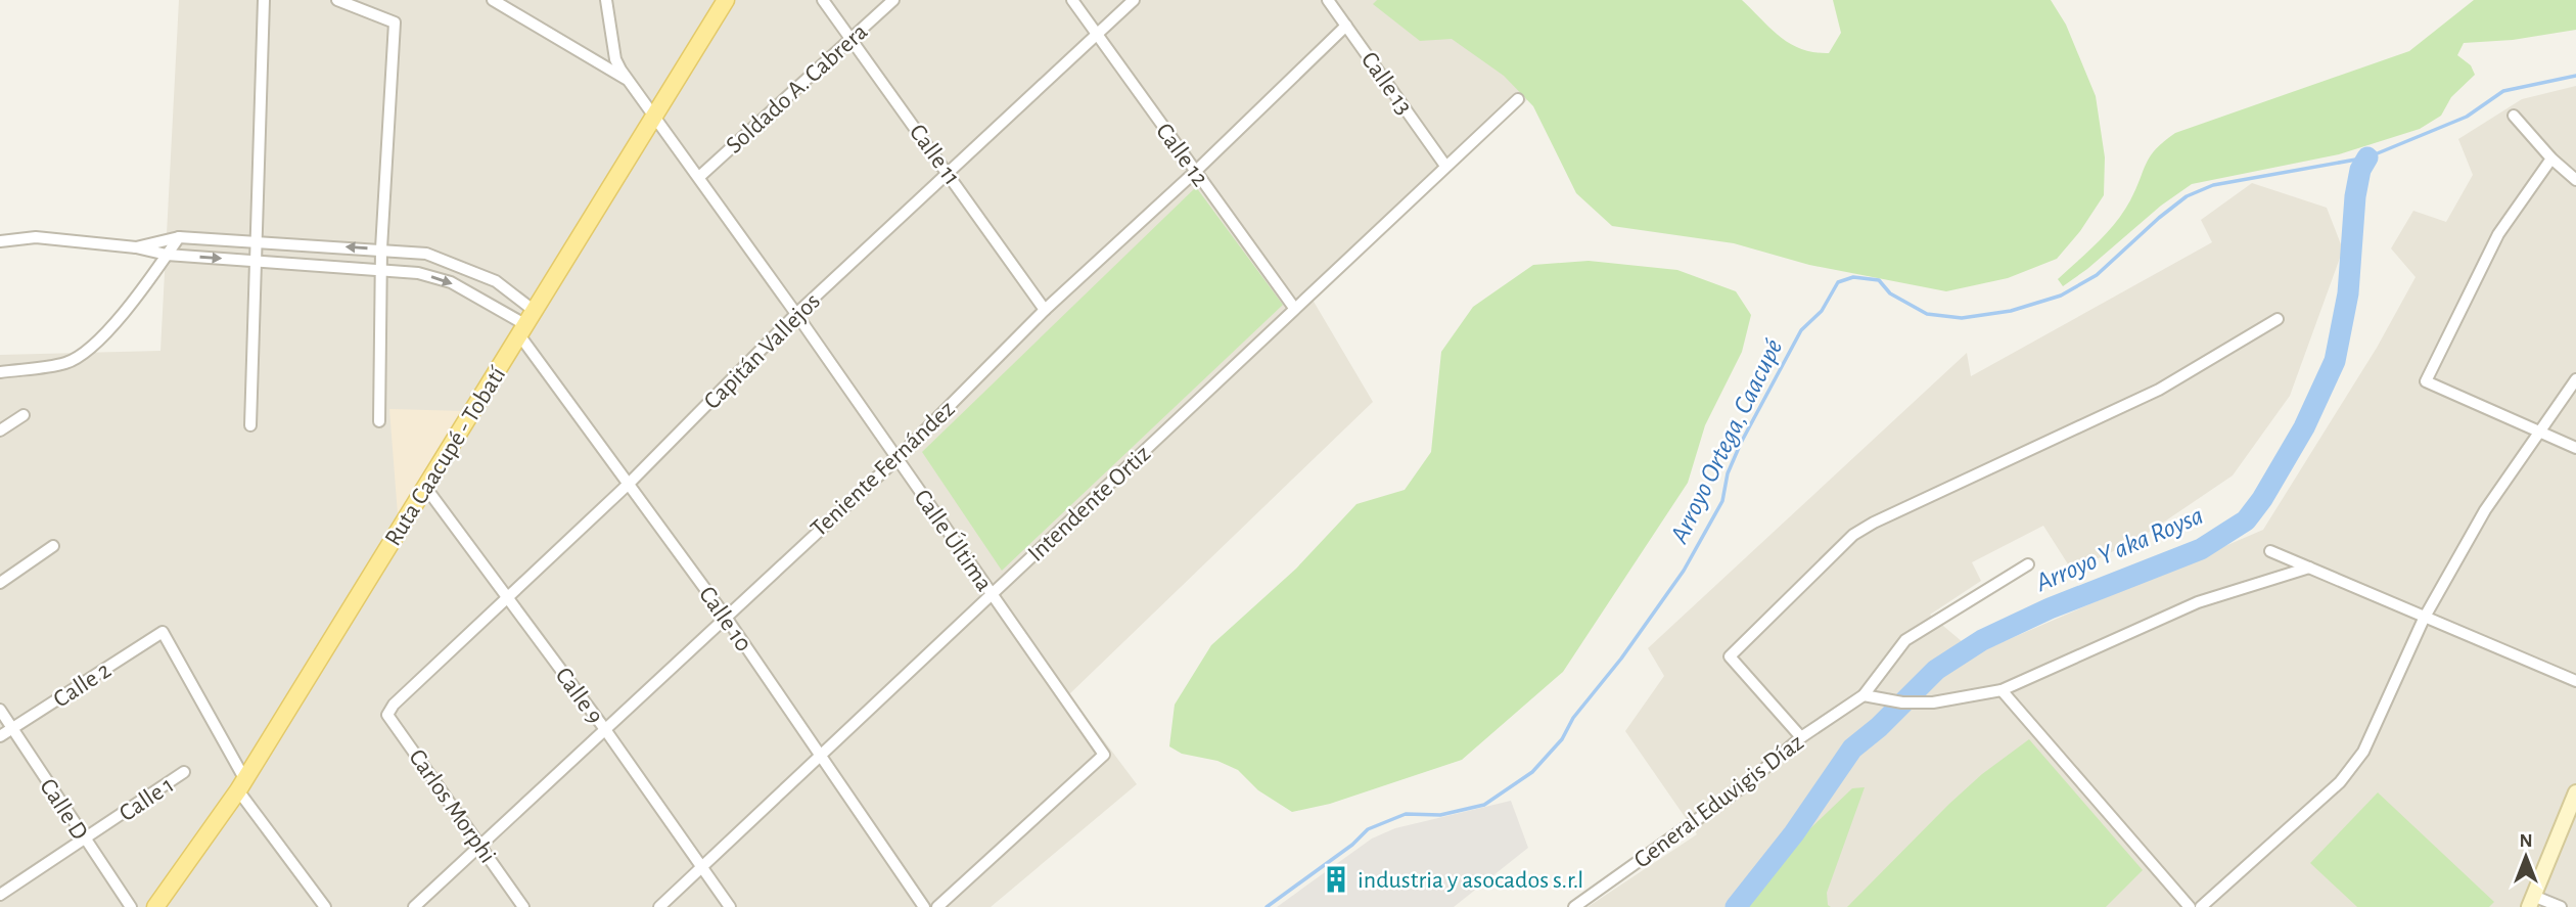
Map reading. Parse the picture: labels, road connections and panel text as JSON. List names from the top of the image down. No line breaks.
{"streets":{"main road":["Ruta Caacupé - Tobatí"],"street":["Calle 13","Soldado A. Cabrera","Calle 11","Calle 12","Capitán Vallejos","Teniente Fernández","Intendente Ortiz","Calle Última","Calle 10","Calle 2","Calle 9","Calle 1","General Eduvigis Díaz","Carlos Morphi","Calle D"]},"crossings":[["Calle 13","Teniente Fernández"],["Calle 13","Intendente Ortiz"],["Soldado A. Cabrera","Calle 11"],["Soldado A. Cabrera","Calle Última"],["Calle 11","Capitán Vallejos"],["Calle 11","Teniente Fernández"],["Calle 12","Capitán Vallejos"],["Calle 12","Teniente Fernández"],["Calle 12","Intendente Ortiz"],["Capitán Vallejos","Calle Última"],["Capitán Vallejos","Calle 10"],["Capitán Vallejos","Calle 9"],["Capitán Vallejos","Carlos Morphi"],["Ruta Caacupé - Tobatí","Calle Última"],["Ruta Caacupé - Tobatí","Calle 10"],["Ruta Caacupé - Tobatí","Calle 2"],["Ruta Caacupé - Tobatí","Calle 9"],["Teniente Fernández","Calle Última"],["Teniente Fernández","Calle 10"],["Teniente Fernández","Calle 9"],["Teniente Fernández","Carlos Morphi"],["Intendente Ortiz","Calle Última"],["Intendente Ortiz","Calle 10"],["Intendente Ortiz","Calle 9"],["Calle 2","Calle D"],["Calle 1","Calle D"]],"water":["Arroyo Ortega, Caacupé","Arroyo Y aka Roysa"],"places":{"building":["industria y asocados s.r.l"]},"north":"top"}
